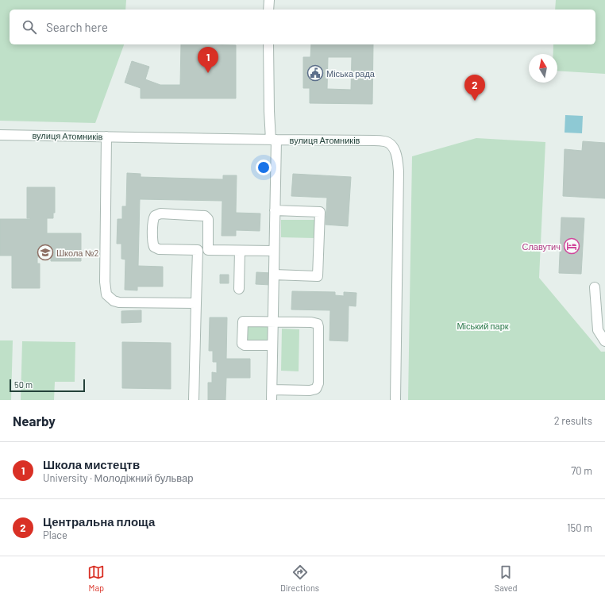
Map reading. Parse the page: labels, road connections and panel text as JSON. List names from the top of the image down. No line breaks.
{"streets":{"street":["вулиця Атомників"]},"parks":["Міський парк"],"places":{"public building":["Міська рада"],"hotel":["Славутич"],"school or university":["Школа №2"]},"scale_bar":"50 m","north":"top","page":{"search":"Search here","pins":["1","2"],"scale":"50 m","heading":["Nearby","2 results"],"list":[{"mark":"1","name":"Школа мистецтв","note":"University · Молодіжний бульвар","value":"70 m"},{"mark":"2","name":"Центральна площа","note":"Place","value":"150 m"}],"nav":["Map","Directions","Saved"]}}
